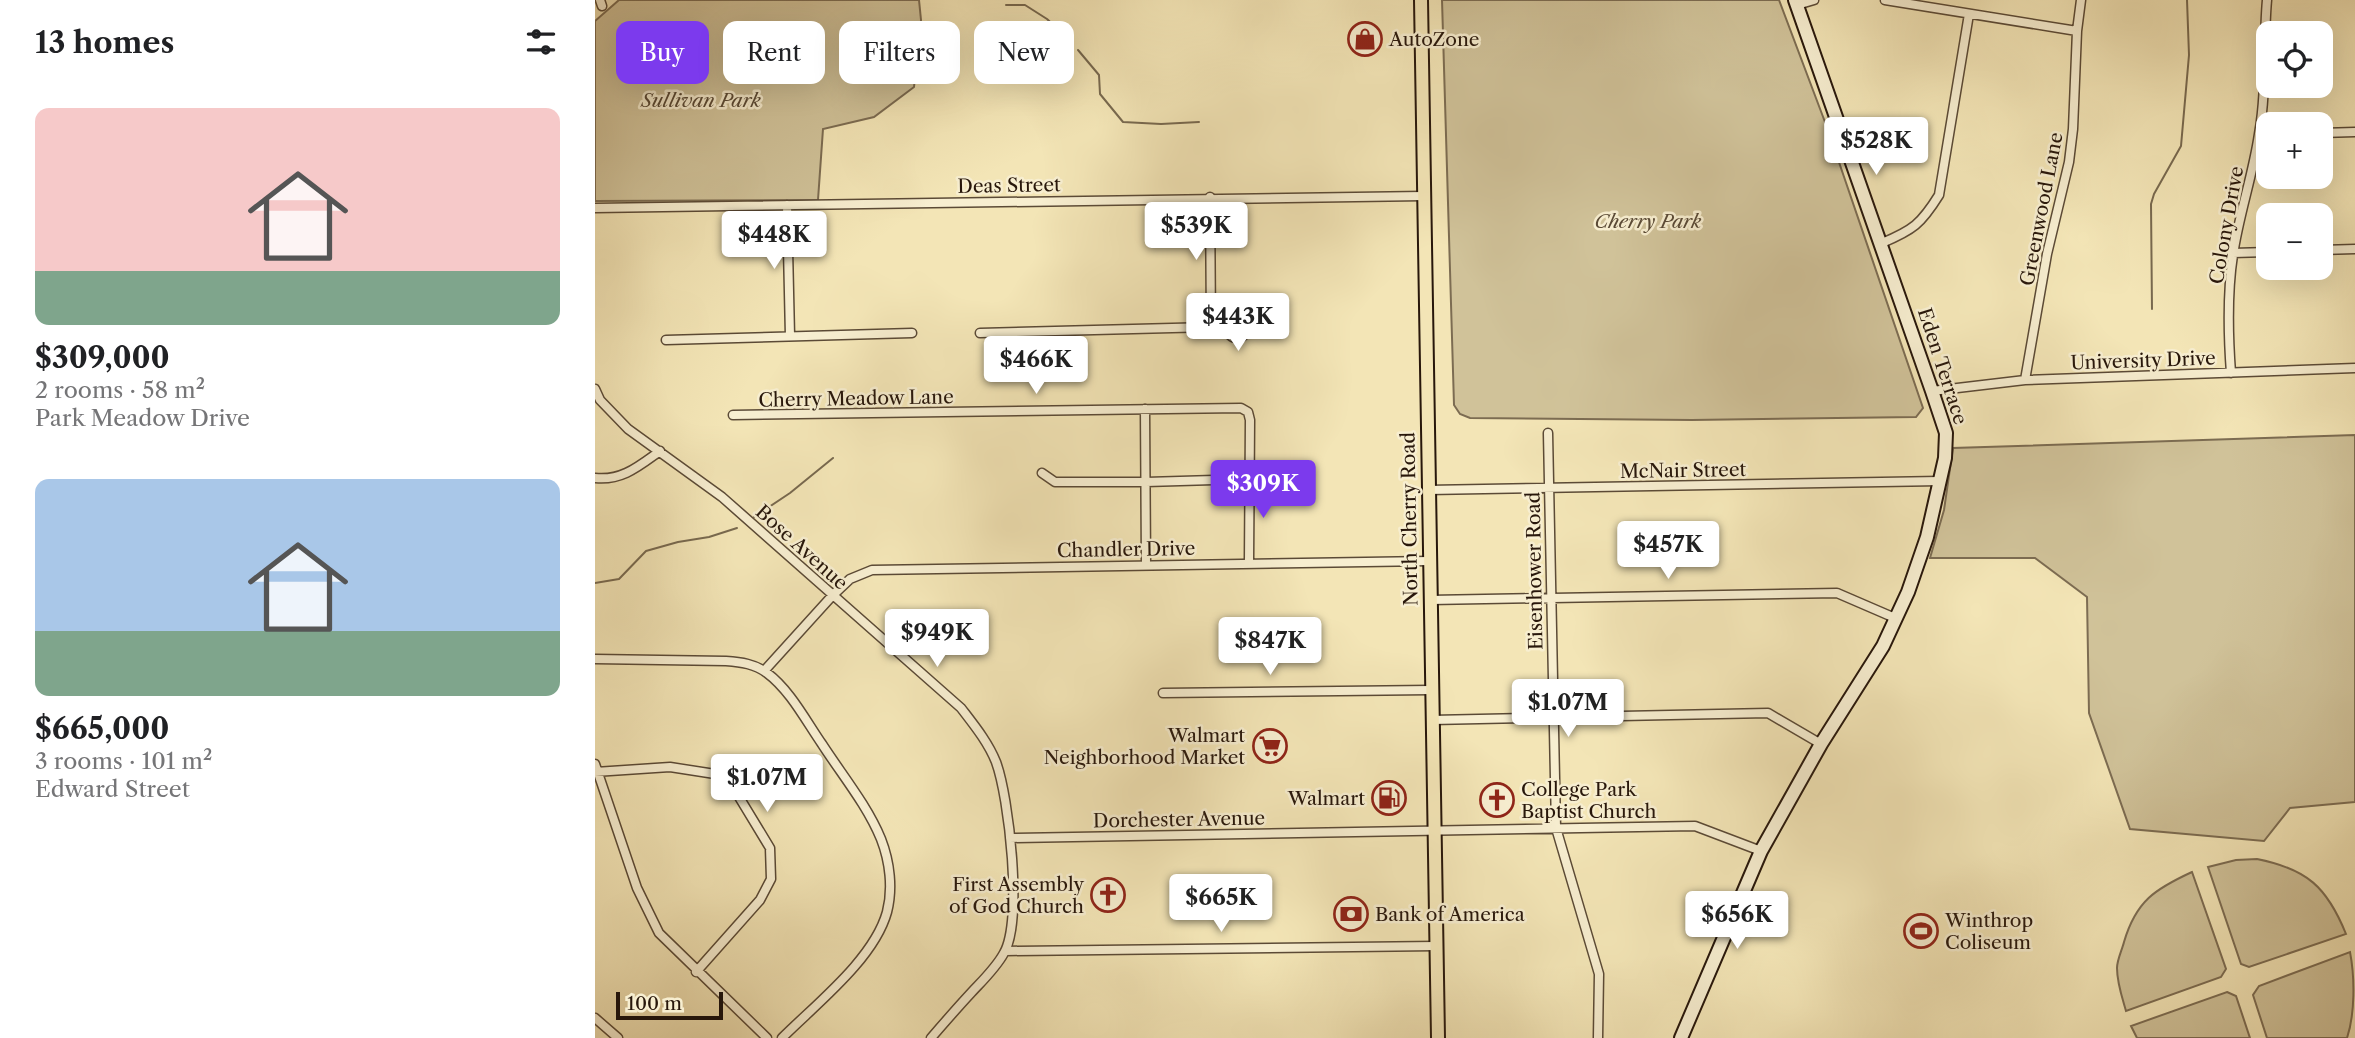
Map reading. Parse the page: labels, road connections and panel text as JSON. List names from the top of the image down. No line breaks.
{"streets":{"main road":["North Cherry Road"],"street":["Deas Street","Greenwood Lane","Colony Drive","University Drive","Eden Terrace","Cherry Meadow Lane","McNair Street","Bose Avenue","Chandler Drive","Eisenhower Road","Dorchester Avenue"]},"crossings":[["Deas Street","North Cherry Road"],["Greenwood Lane","University Drive"],["Colony Drive","University Drive"],["University Drive","Eden Terrace"],["Eden Terrace","McNair Street"],["Eden Terrace","Dorchester Avenue"],["McNair Street","North Cherry Road"],["McNair Street","Eisenhower Road"],["North Cherry Road","Chandler Drive"],["North Cherry Road","Dorchester Avenue"],["Bose Avenue","Chandler Drive"],["Bose Avenue","Dorchester Avenue"],["Eisenhower Road","Dorchester Avenue"]],"parks":["Sullivan Park","Cherry Park"],"places":{"shop":["AutoZone"],"supermarket":["Walmart Neighborhood Market"],"fuel station":["Walmart"],"church":["College Park Baptist Church","First Assembly of God Church"],"bank":["Bank of America"],"sports":["Winthrop Coliseum"]},"scale_bar":"100 m","page":{"heading":"13 homes","map_buttons":["+","−"],"chip":["Buy","Rent","Filters","New"],"list":[{"name":"$309,000","note":"2 rooms · 58 m² · Park Meadow Drive"},{"name":"$665,000","note":"3 rooms · 101 m² · Edward Street"}],"price":["$528K","$539K","$448K","$443K","$466K","$309K","$457K","$949K","$847K","$1.07M","$1.07M","$665K","$656K"],"scale":"100 m"}}
